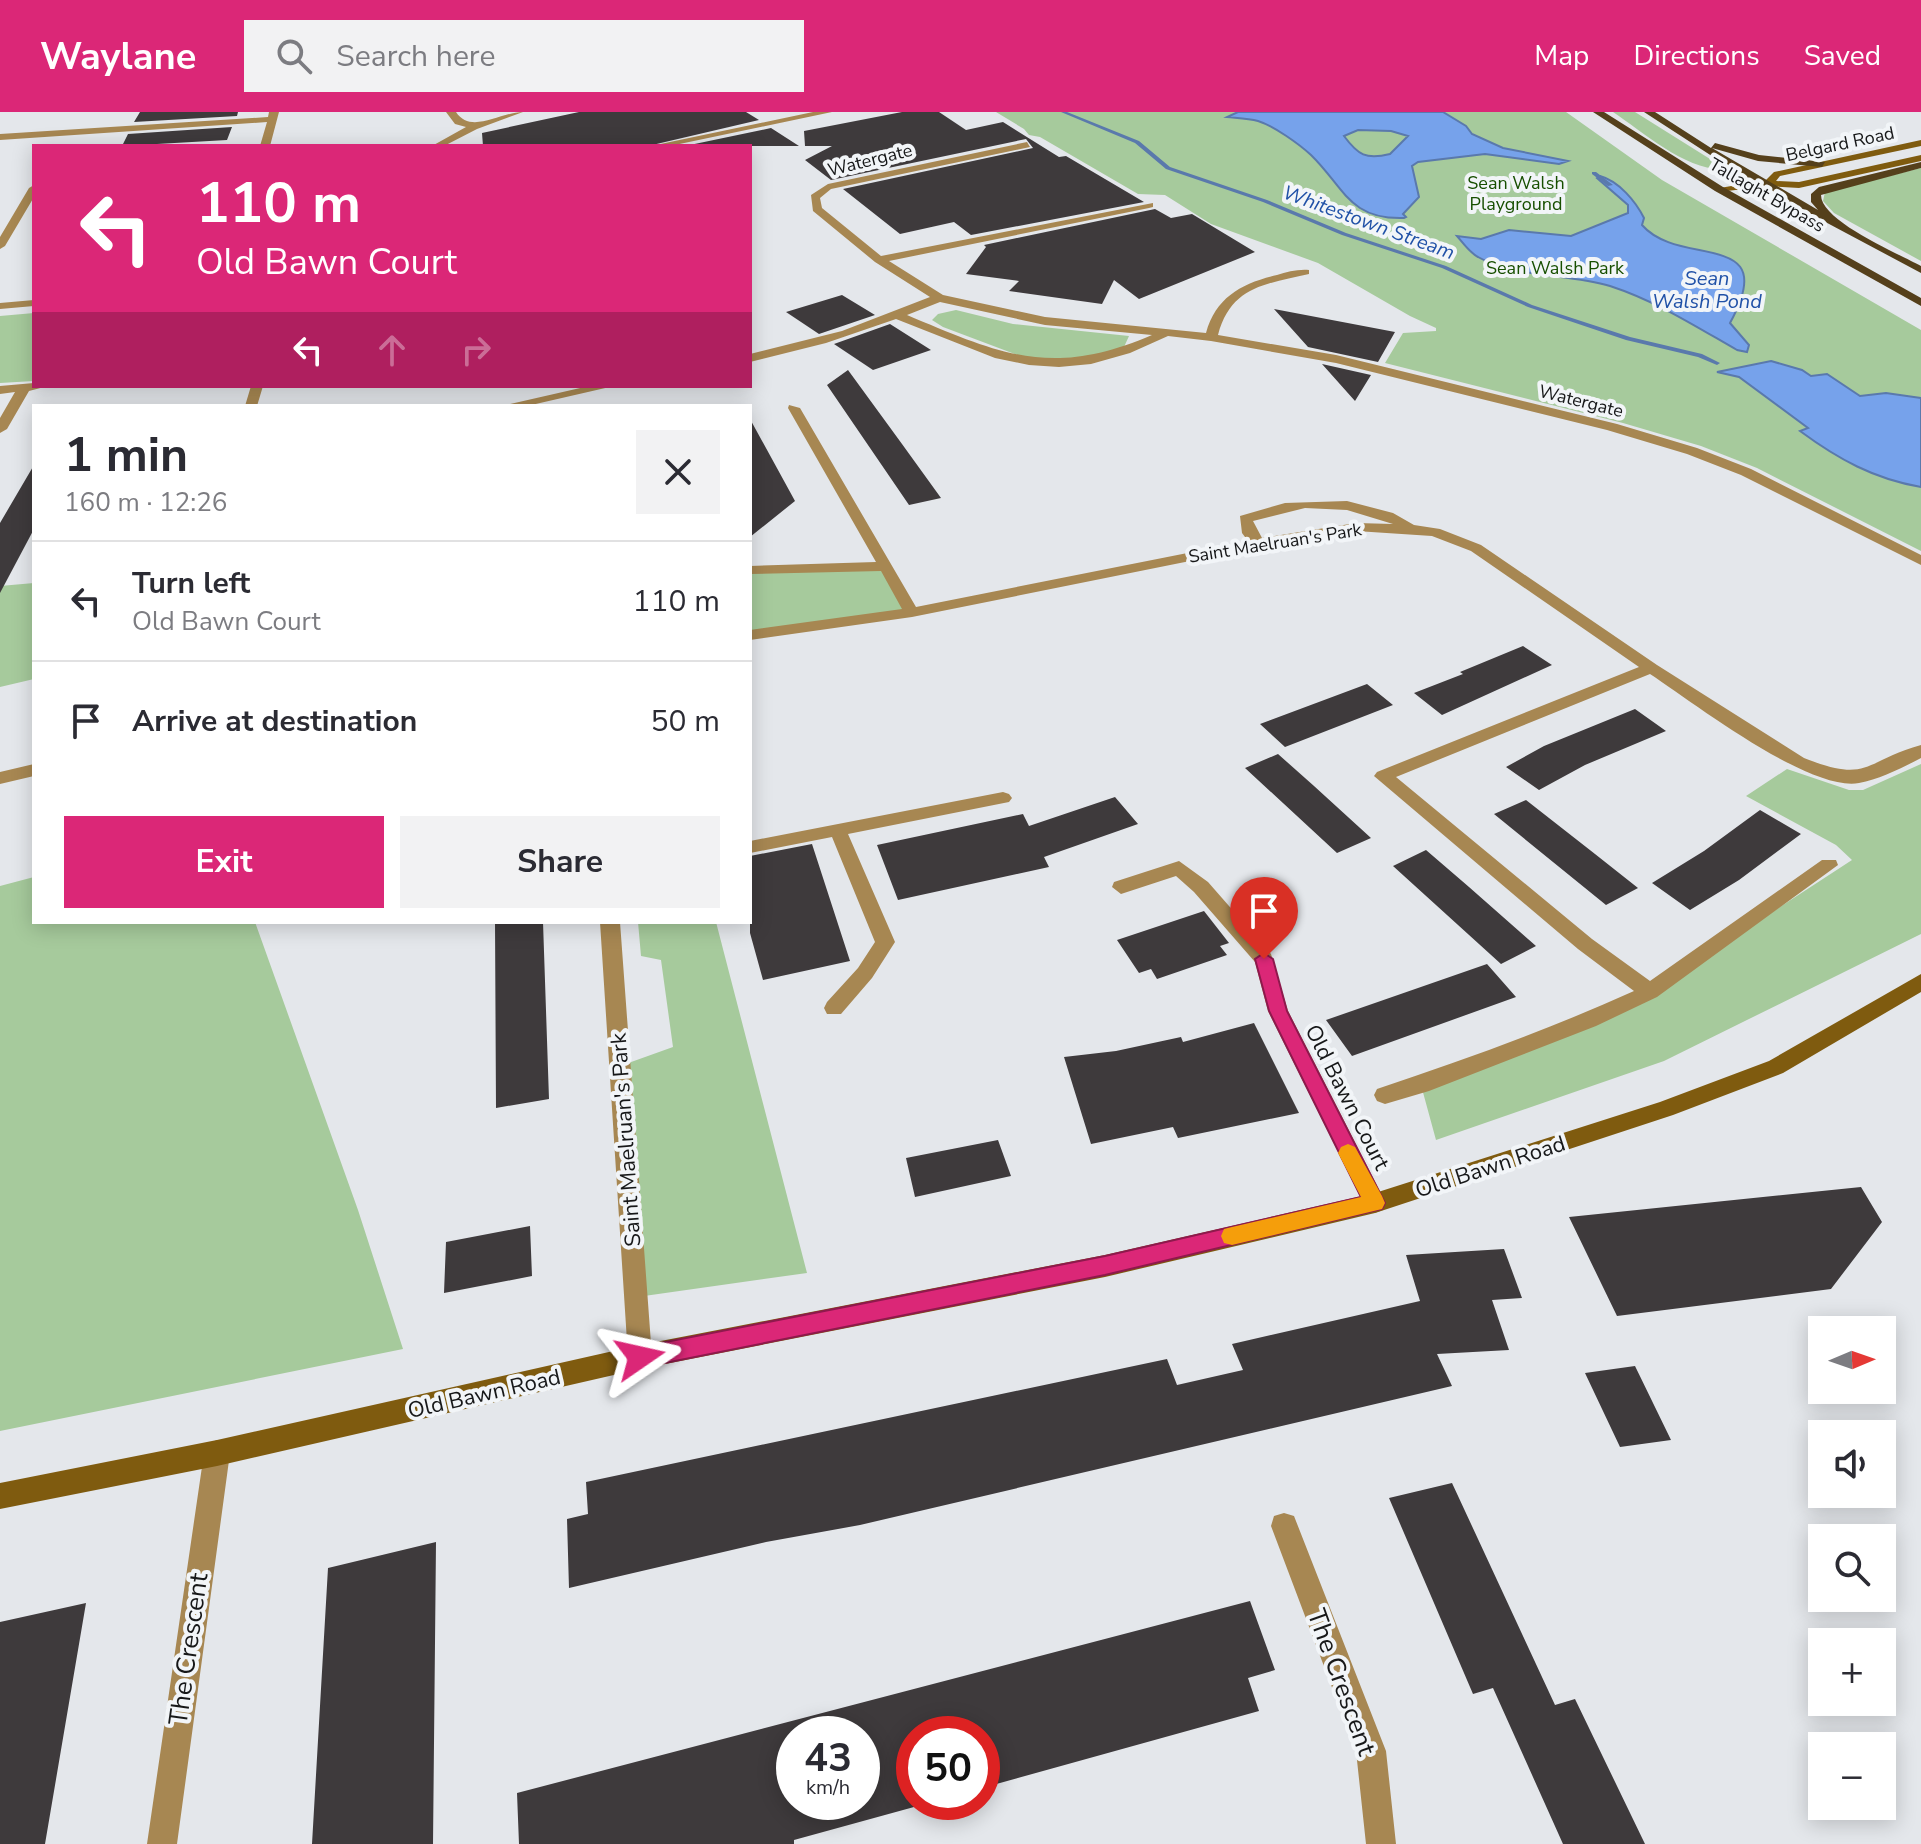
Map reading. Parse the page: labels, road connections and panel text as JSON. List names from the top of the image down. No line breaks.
{"streets":{"main road":["Belgard Road","Tallaght Bypass","Old Bawn Road"],"street":["Watergate","Saint Maelruan's Park","Old Bawn Court","The Crescent"]},"crossings":[["Belgard Road","Tallaght Bypass"],["Saint Maelruan's Park","Old Bawn Road"],["Old Bawn Court","Old Bawn Road"],["Old Bawn Road","The Crescent"]],"water":["Whitestown Stream","Sean Walsh Pond"],"parks":["Sean Walsh Playground","Sean Walsh Park"],"north":"right","page":{"header":"Waylane","search":"Search here","nav":["Map","Directions","Saved"],"turn":["110 m","Old Bawn Court"],"heading":["1 min","160 m · 12:26"],"list":[{"name":"Turn left","note":"Old Bawn Court","value":"110 m"},{"name":"Arrive at destination","value":"50 m"}],"buttons":["Exit","Share"],"map_buttons":["+","−"],"speed":"43 km/h","limit":"50"}}
